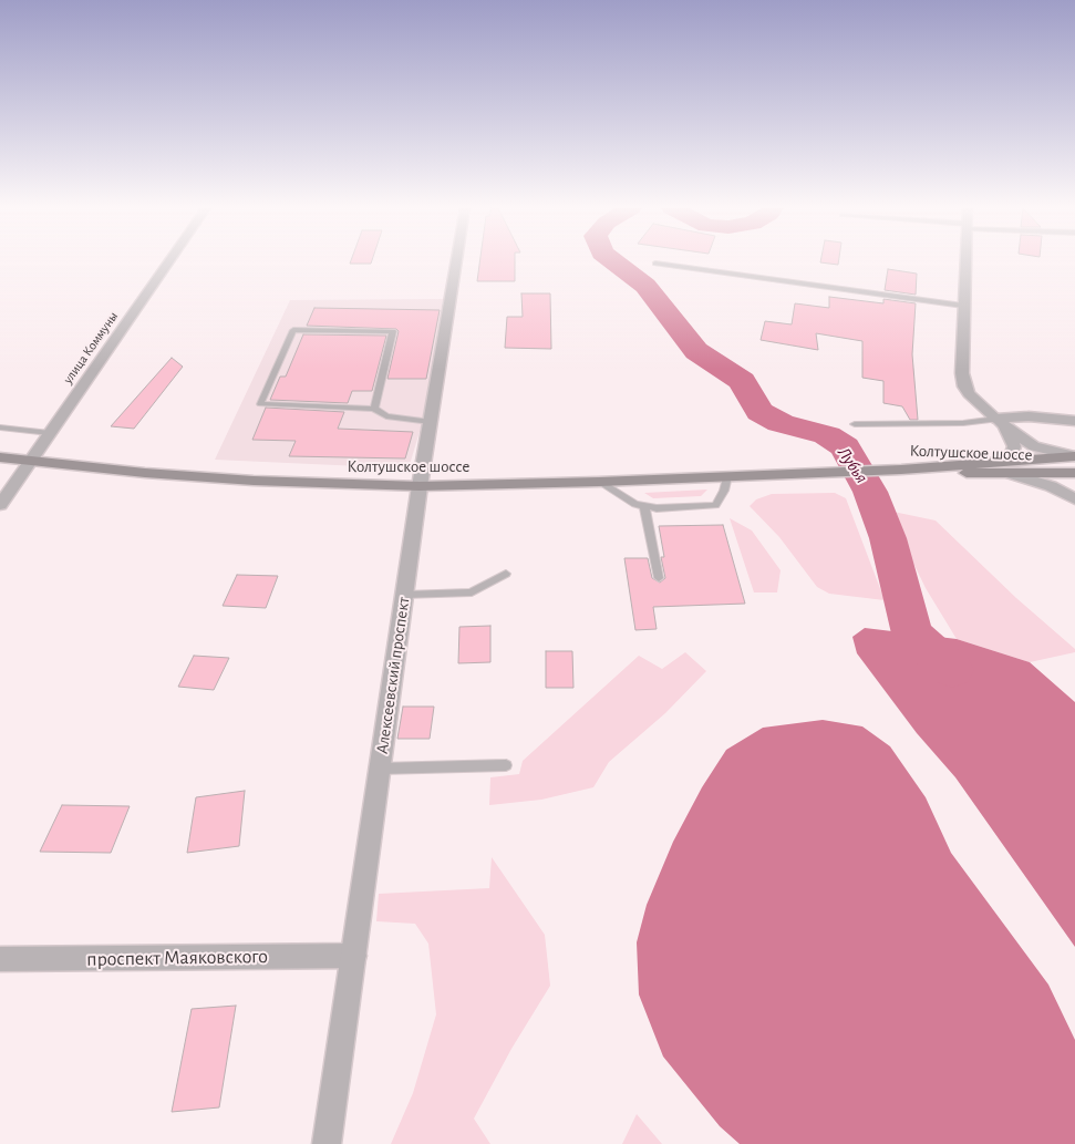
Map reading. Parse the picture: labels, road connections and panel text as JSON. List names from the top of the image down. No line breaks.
{"streets":{"main road":["Колтушское шоссе"],"street":["улица Коммуны","Алексеевский проспект","проспект Маяковского"]},"crossings":[["улица Коммуны","Колтушское шоссе"],["Колтушское шоссе","Алексеевский проспект"],["Алексеевский проспект","проспект Маяковского"]],"water":["Лубья"]}
